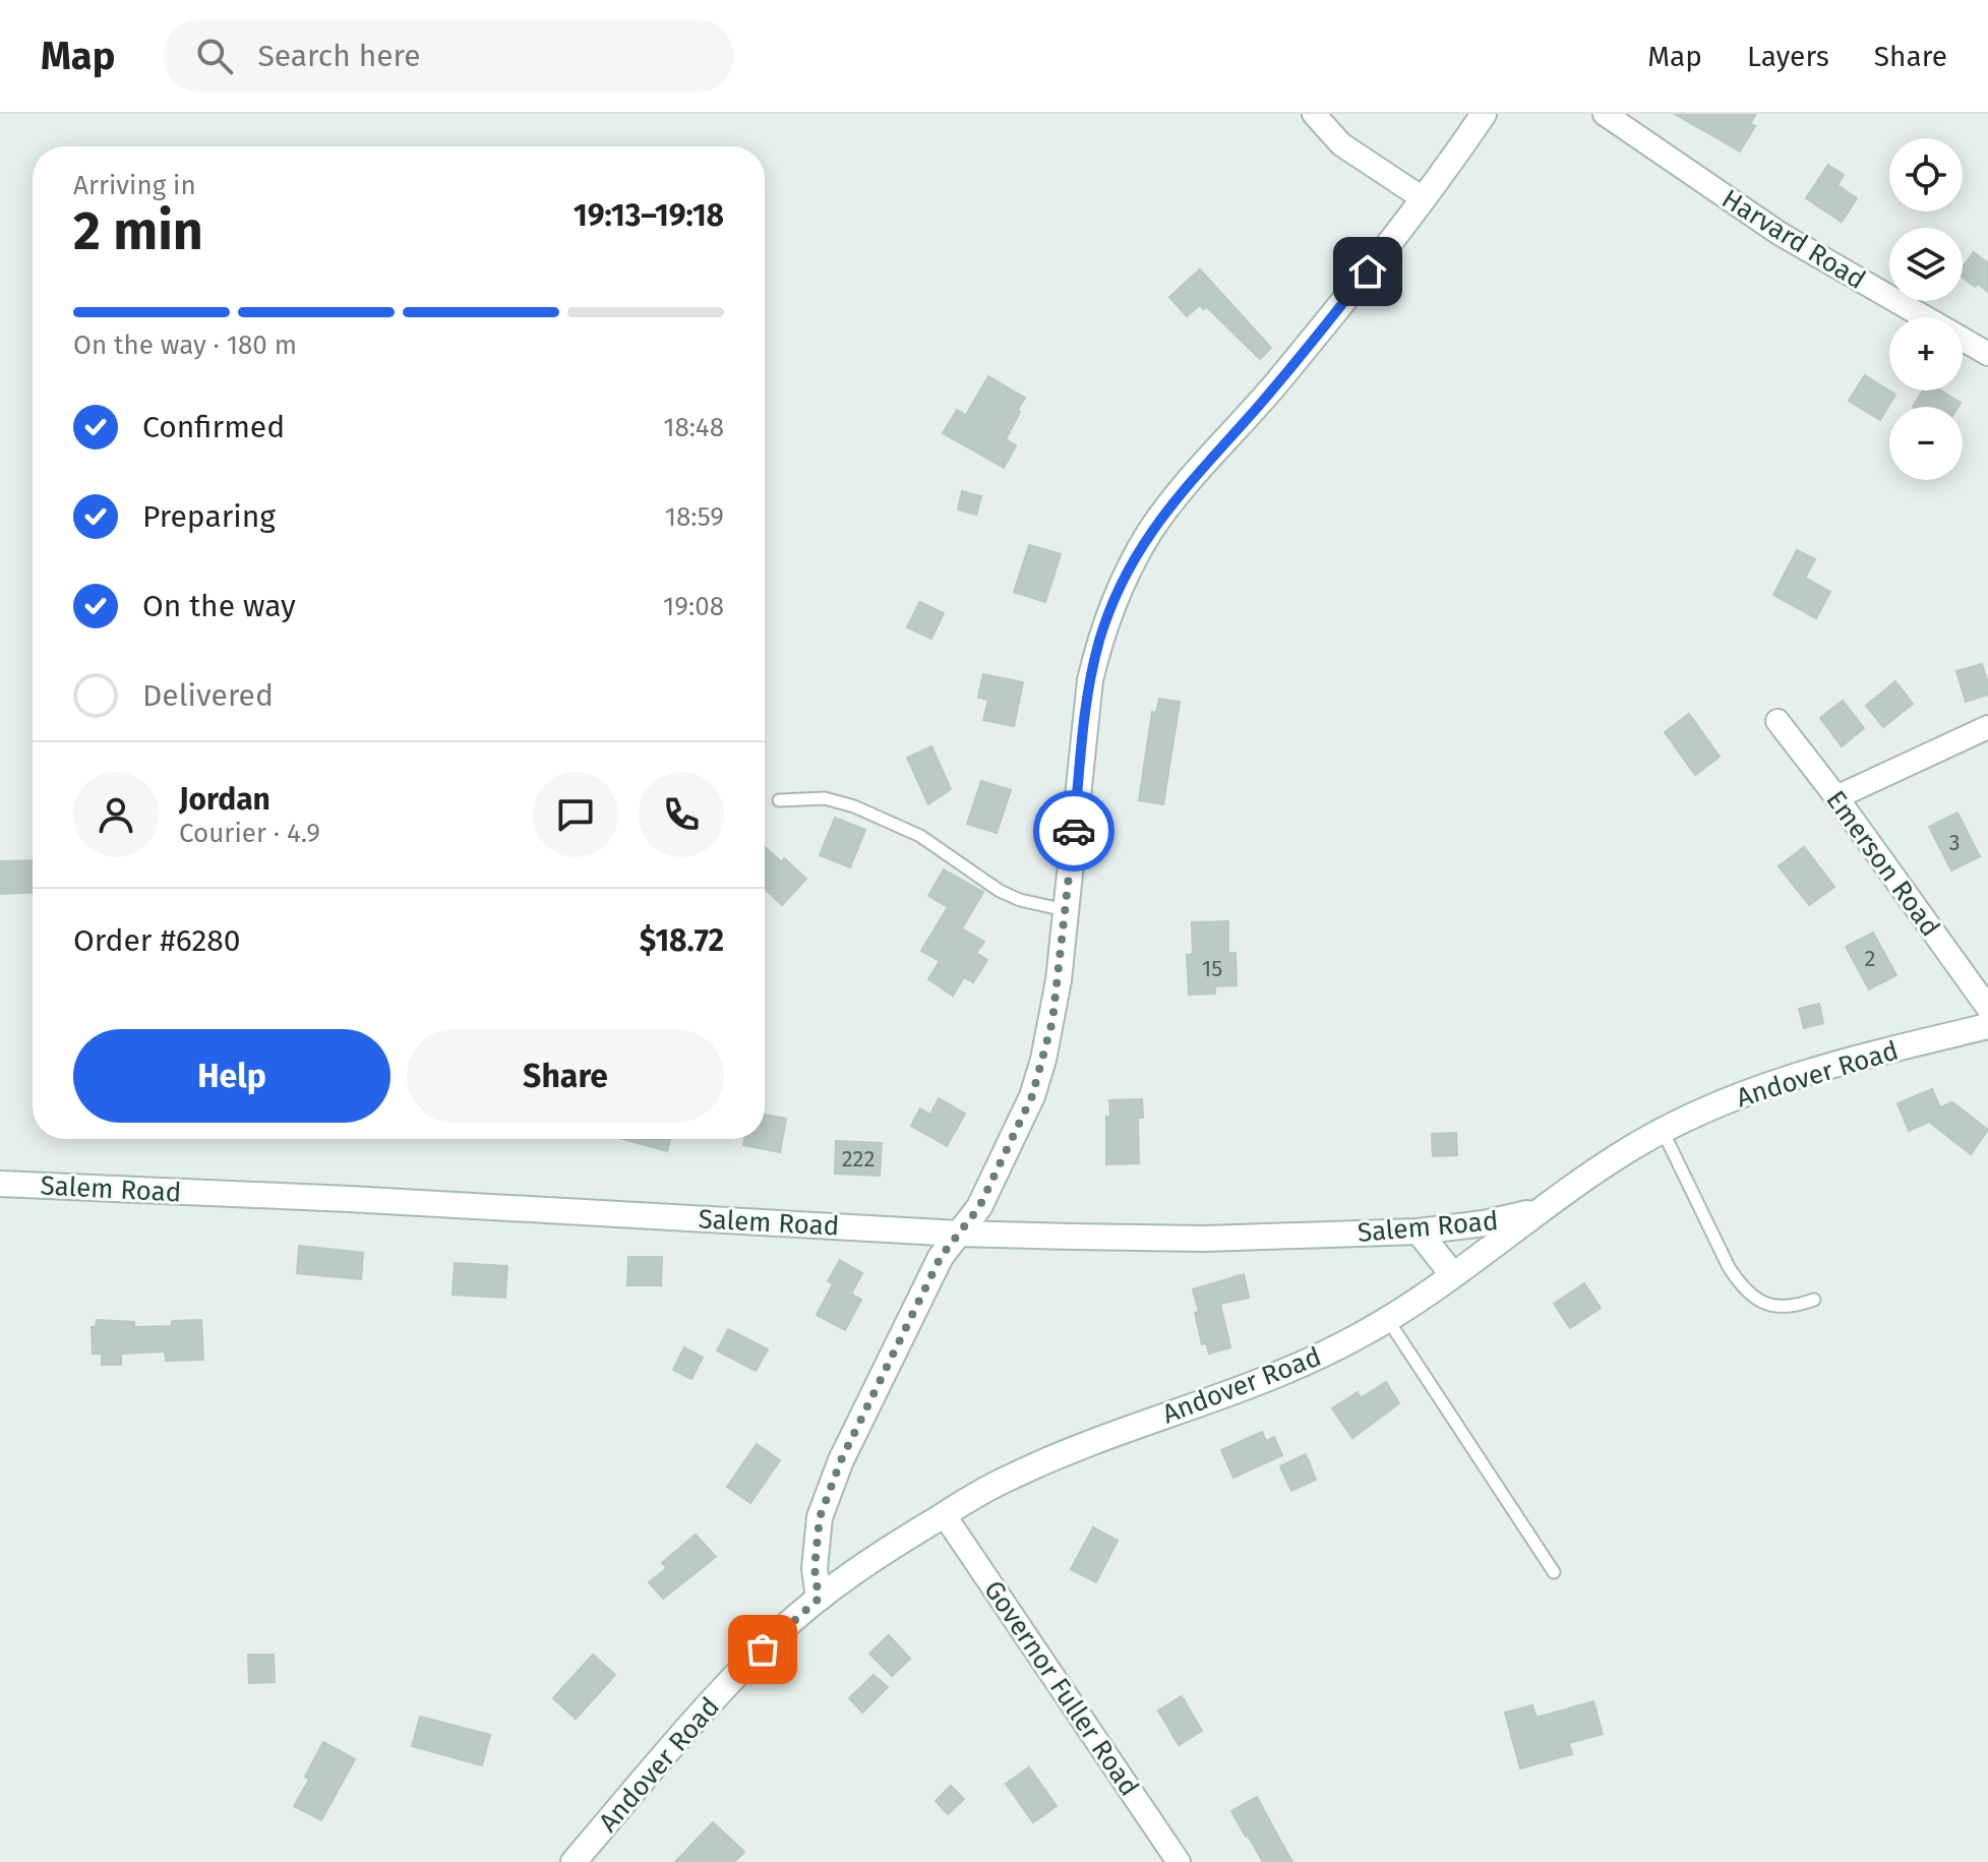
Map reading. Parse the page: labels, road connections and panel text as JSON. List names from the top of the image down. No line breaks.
{"streets":{"main road":["Andover Road","Salem Road"],"street":["Harvard Road","Emerson Road","Governor Fuller Road"]},"crossings":[["Andover Road","Salem Road"],["Andover Road","Governor Fuller Road"]],"house_numbers":["3","2","15","222"],"page":{"header":"Map","search":"Search here","nav":["Map","Layers","Share"],"map_buttons":["+","−"],"heading":["2 min","Arriving in","19:13–19:18"],"panel":["Jordan","Courier · 4.9","Order #6280","$18.72"],"bar":"On the way · 180 m","list":[["Confirmed","18:48"],["Preparing","18:59"],["On the way","19:08"],"Delivered"],"buttons":["Help","Share"]}}
